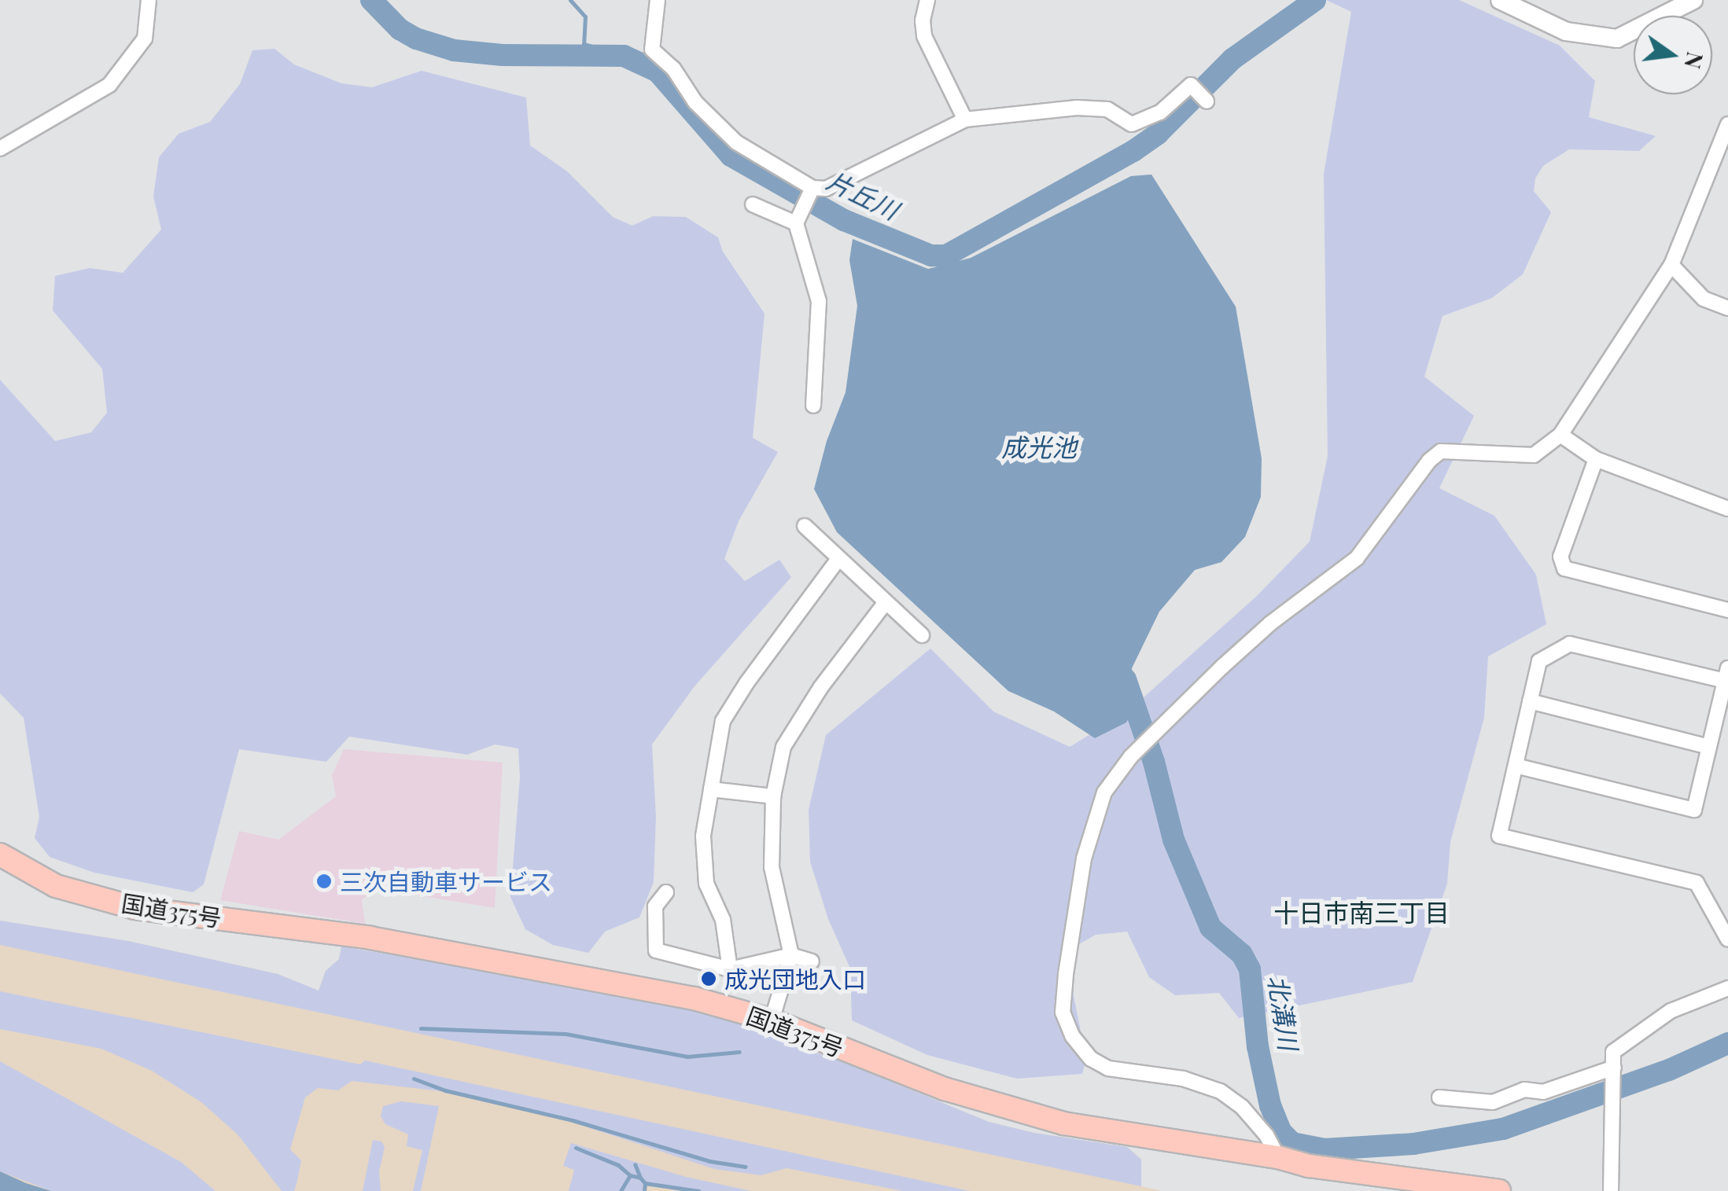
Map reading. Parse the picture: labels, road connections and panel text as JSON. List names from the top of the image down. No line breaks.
{"streets":{"highway":["国道375号"]},"districts":["十日市南三丁目"],"water":["片丘川","成光池","北溝川"],"places":["三次自動車サービス","成光団地入口"],"north":"right"}
